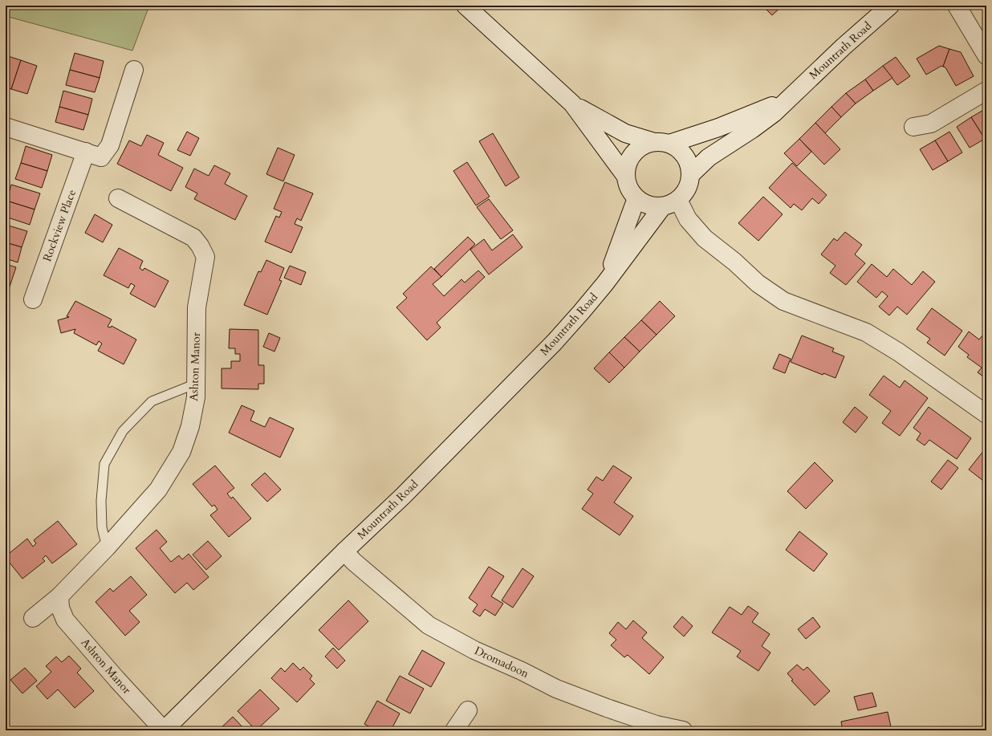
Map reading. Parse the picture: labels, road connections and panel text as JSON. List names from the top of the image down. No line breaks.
{"streets":{"street":["Mountrath Road","Rockview Place","Ashton Manor","Dromadoon"]},"crossings":[["Mountrath Road","Ashton Manor"],["Mountrath Road","Dromadoon"]]}
